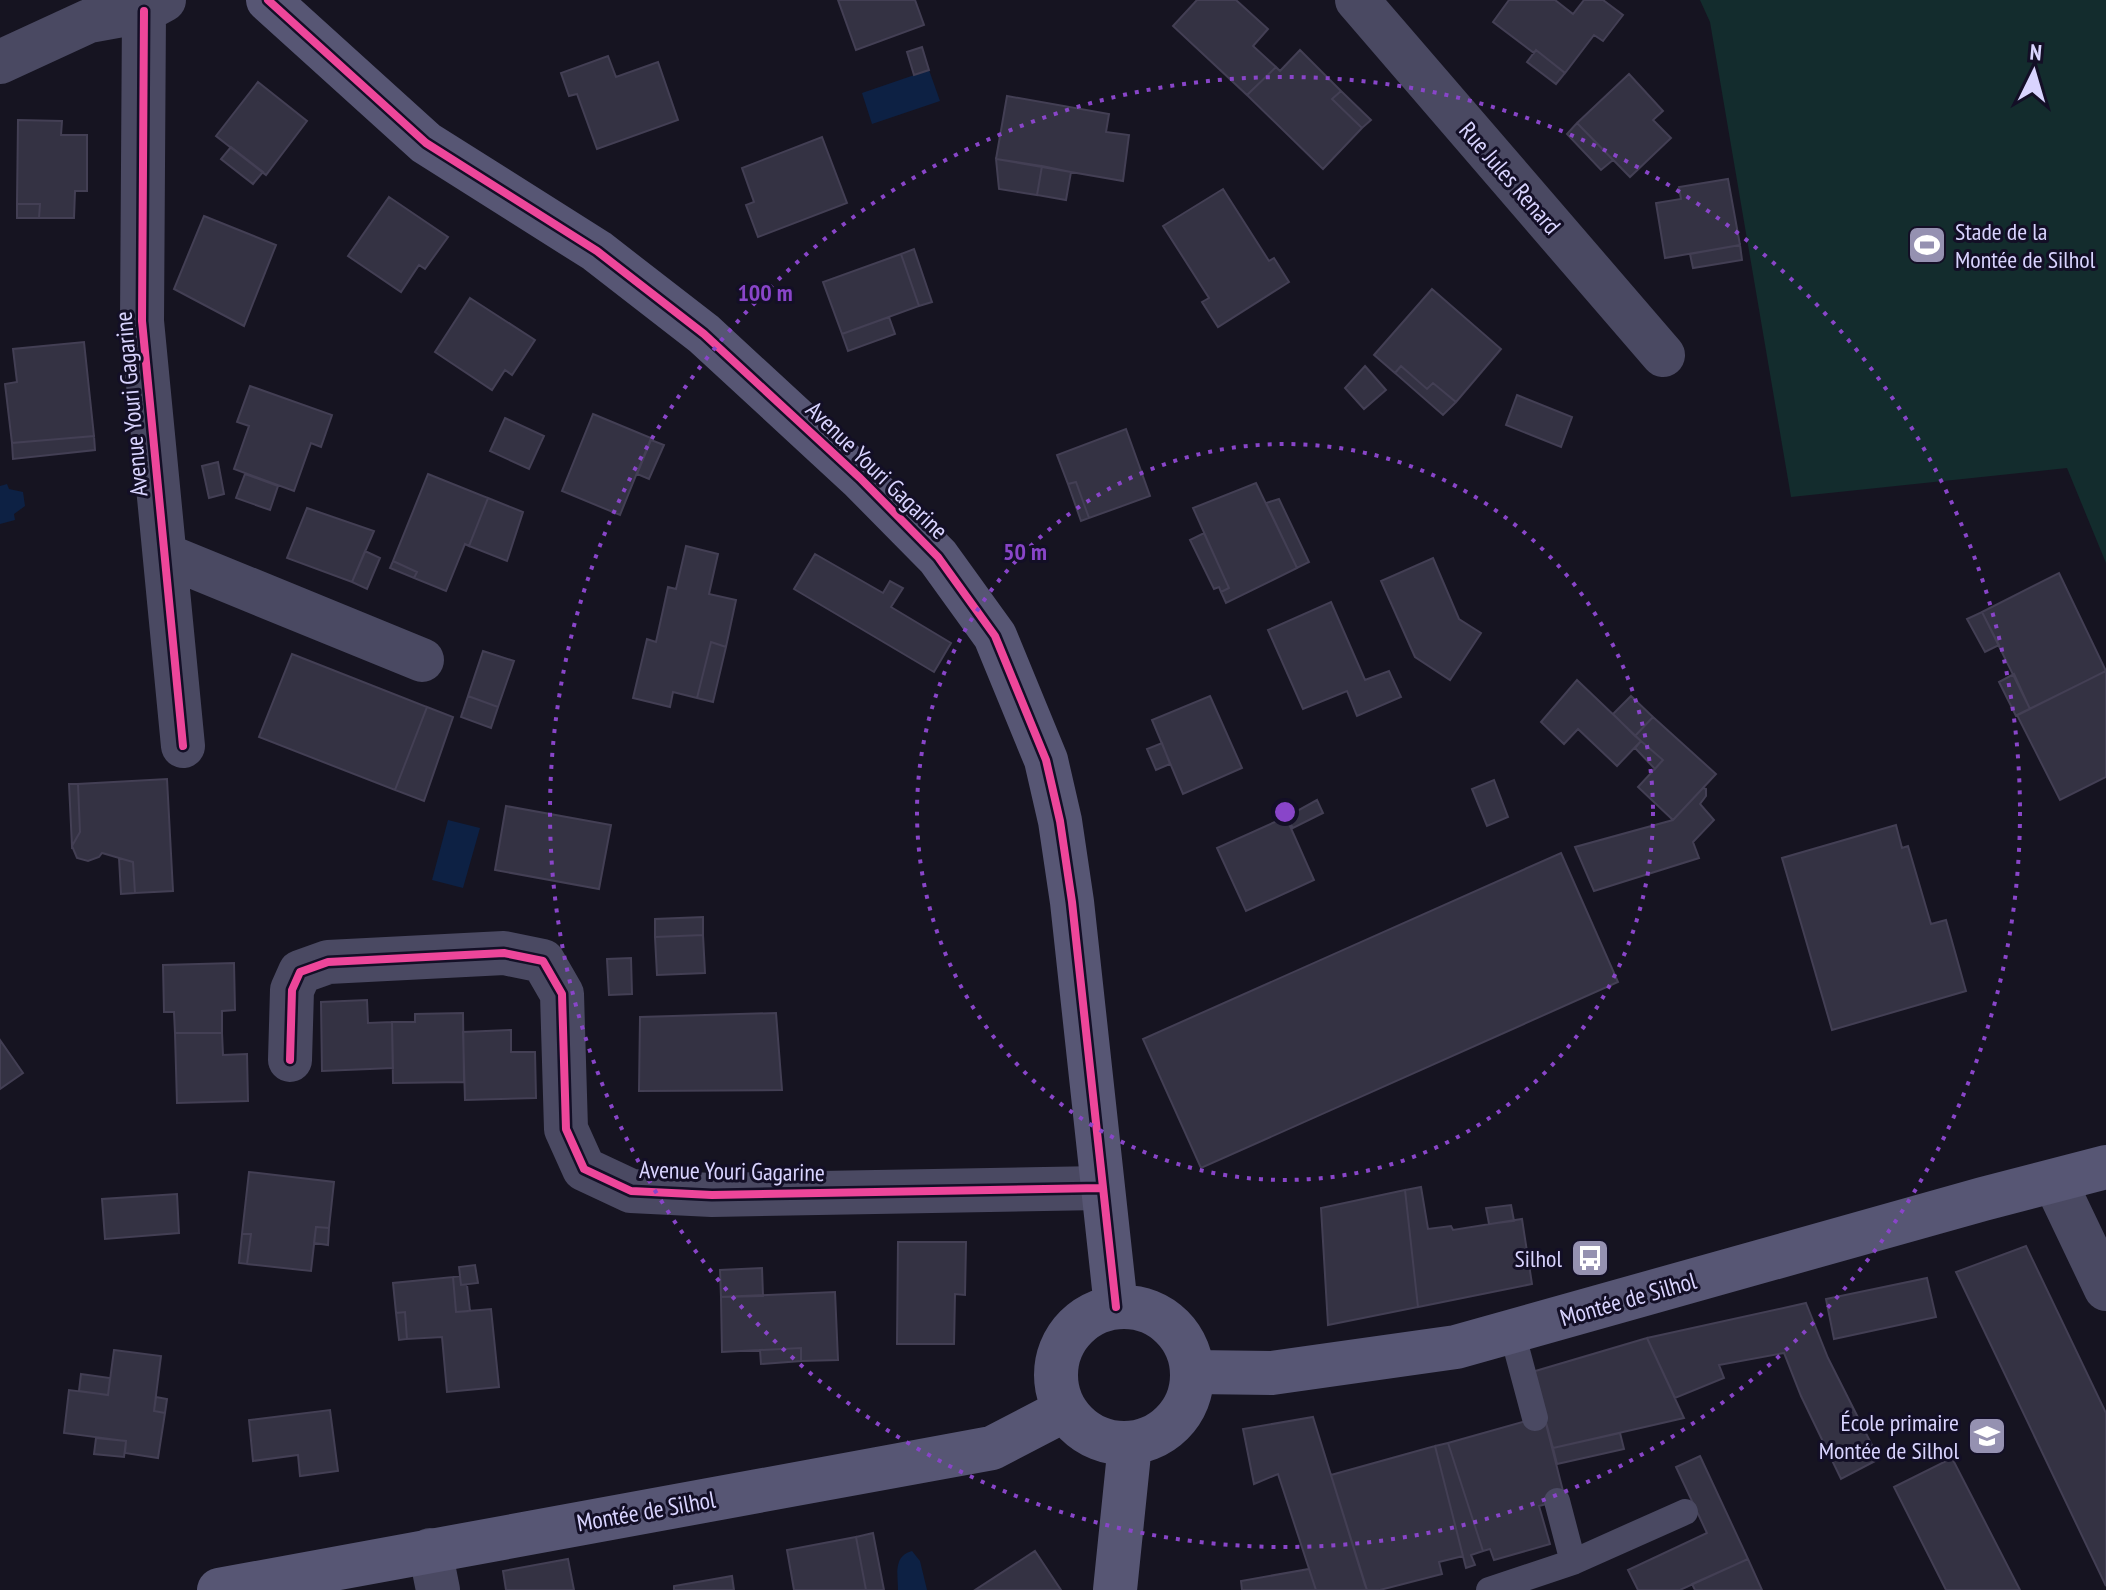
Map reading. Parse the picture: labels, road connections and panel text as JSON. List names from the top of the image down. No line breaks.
{"streets":{"main road":["Avenue Youri Gagarine","Montée de Silhol"],"street":["Rue Jules Renard"]},"crossings":[["Avenue Youri Gagarine","Montée de Silhol"]],"places":{"sports":["Stade de la Montée de Silhol"],"bus stop":["Silhol"],"school or university":["École primaire Montée de Silhol"]},"north":"top","rings":["100 m","50 m"]}
